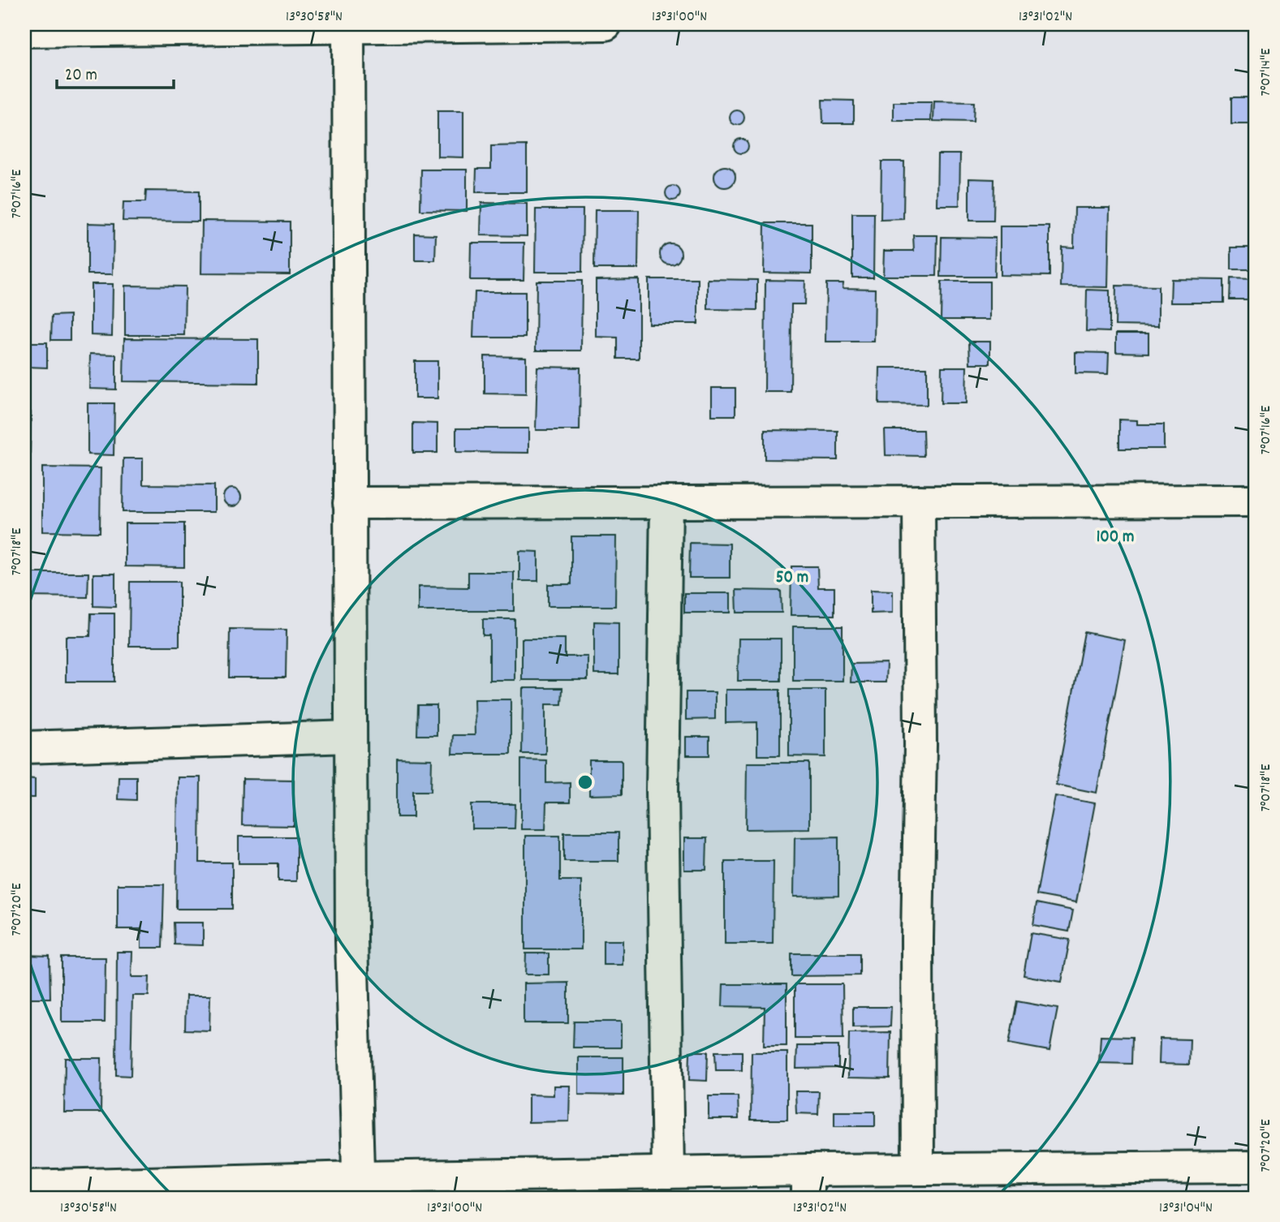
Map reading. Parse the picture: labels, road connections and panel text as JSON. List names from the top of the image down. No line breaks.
{"scale_bar":"20 m","coordinates":["13°30'58\"N","13°31'00\"N","13°31'02\"N","7°07'14\"E","7°07'16\"E","7°07'18\"E","7°07'20\"E","13°31'04\"N"],"rings":["100 m","50 m"]}
